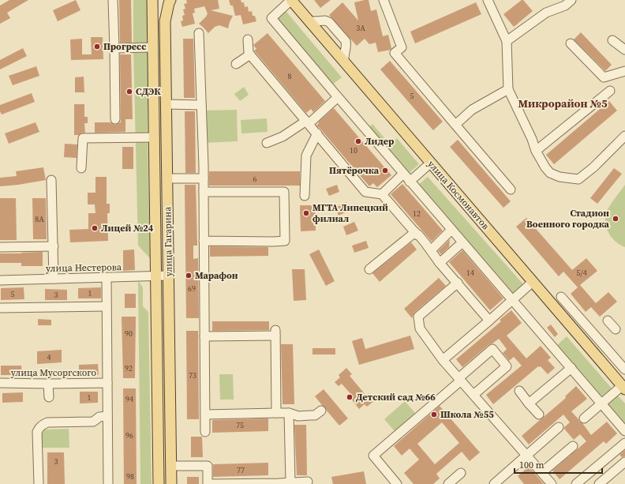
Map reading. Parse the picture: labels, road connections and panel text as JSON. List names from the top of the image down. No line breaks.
{"streets":{"main road":["улица Космонавтов","улица Гагарина"],"street":["улица Нестерова","улица Мусоргского"]},"crossings":[["улица Гагарина","улица Нестерова"]],"districts":["Микрорайон №5"],"places":["Прогресс","СДЭК","Лидер","Пятёрочка","МГТА Липецкий филиал","Стадион Военного городка","Лицей №24","Марафон","Детский сад №66","Школа №55"],"house_numbers":["3А","8","5","10","6","12","8А","14","5/4","69","1","5","3","90","4","92","73","1","94","75","96","3","77","98"],"scale_bar":"100 m"}
